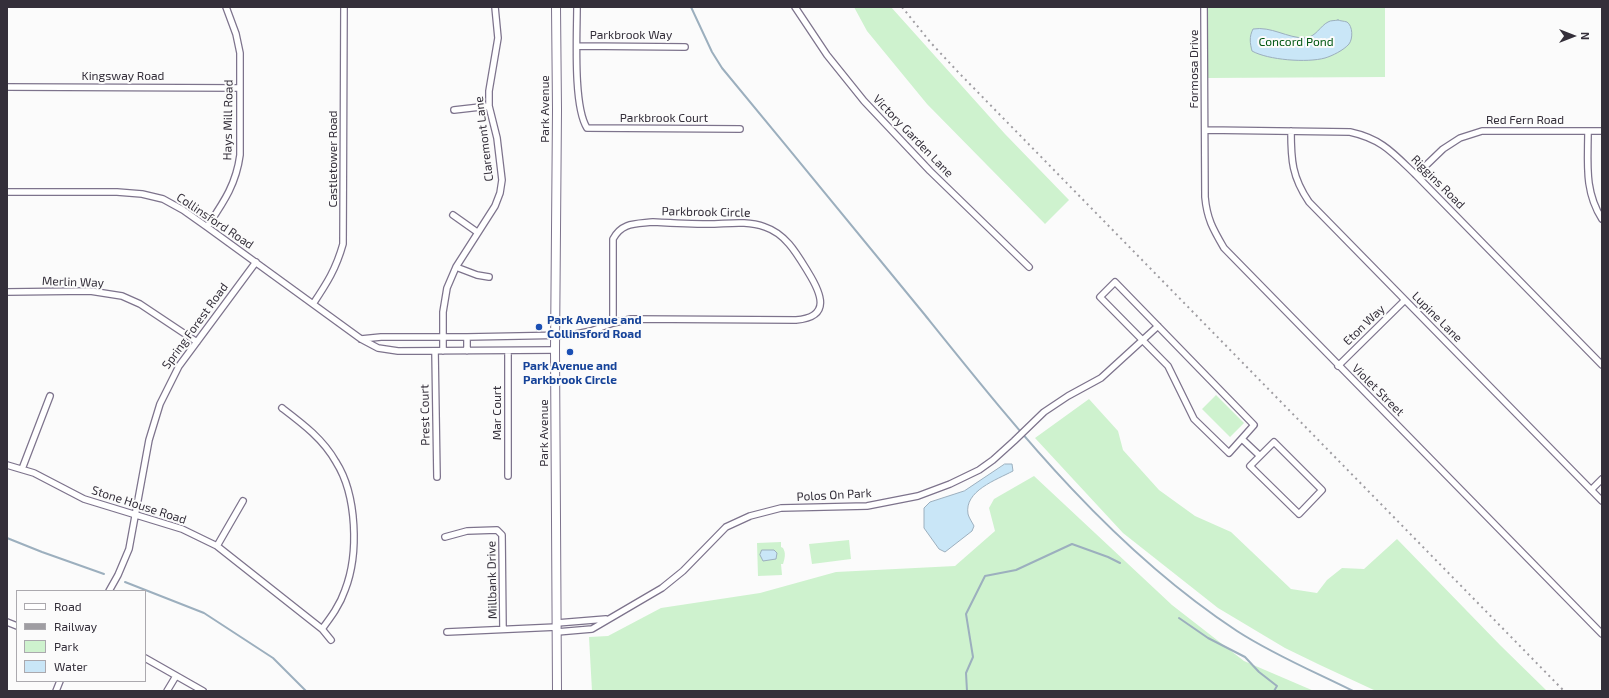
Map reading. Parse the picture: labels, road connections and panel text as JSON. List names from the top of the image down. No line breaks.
{"streets":{"main road":["Park Avenue"],"street":["Parkbrook Way","Formosa Drive","Kingsway Road","Parkbrook Court","Hays Mill Road","Red Fern Road","Victory Garden Lane","Claremont Lane","Castletower Road","Riggins Road","Parkbrook Circle","Collinsford Road","Merlin Way","Lupine Lane","Eton Way","Spring Forest Road","Violet Street","Mar Court","Prest Court","Polos On Park","Stone House Road","Millbank Drive"]},"crossings":[["Parkbrook Way","Parkbrook Court"],["Formosa Drive","Riggins Road"],["Formosa Drive","Violet Street"],["Kingsway Road","Hays Mill Road"],["Park Avenue","Parkbrook Circle"],["Park Avenue","Collinsford Road"],["Park Avenue","Polos On Park"],["Hays Mill Road","Collinsford Road"],["Red Fern Road","Riggins Road"],["Claremont Lane","Collinsford Road"],["Castletower Road","Collinsford Road"],["Riggins Road","Lupine Lane"],["Riggins Road","Violet Street"],["Collinsford Road","Spring Forest Road"],["Collinsford Road","Mar Court"],["Collinsford Road","Prest Court"],["Merlin Way","Spring Forest Road"],["Lupine Lane","Eton Way"],["Eton Way","Violet Street"],["Spring Forest Road","Stone House Road"],["Polos On Park","Millbank Drive"]],"parks":["Concord Pond"],"places":["Park Avenue and Collinsford Road","Park Avenue and Parkbrook Circle"],"legend":["Road","Railway","Park","Water"],"north":"right"}
